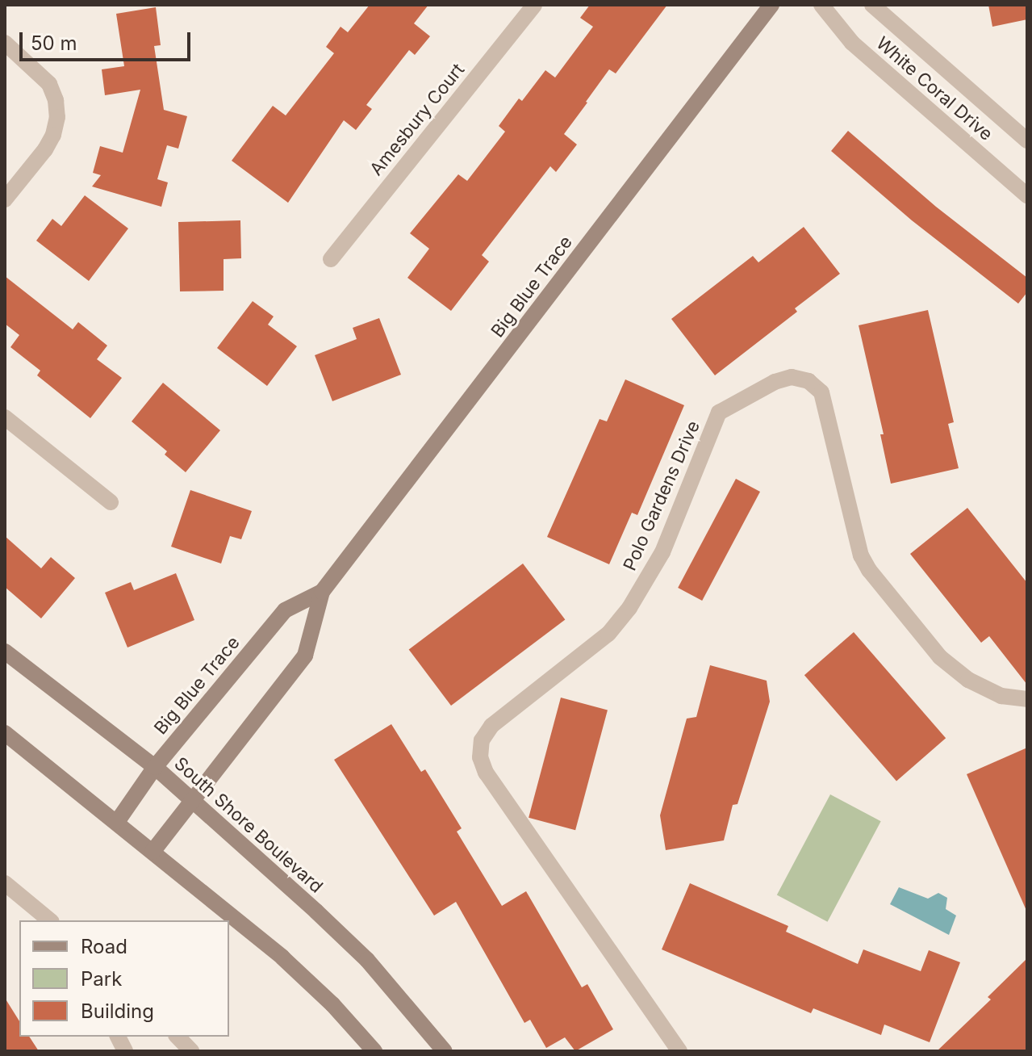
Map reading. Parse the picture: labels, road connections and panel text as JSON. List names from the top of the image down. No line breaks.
{"streets":{"street":["White Coral Drive","Amesbury Court","Big Blue Trace","Polo Gardens Drive","South Shore Boulevard"]},"crossings":[["Big Blue Trace","South Shore Boulevard"]],"legend":["Road","Park","Building"],"scale_bar":"50 m"}
